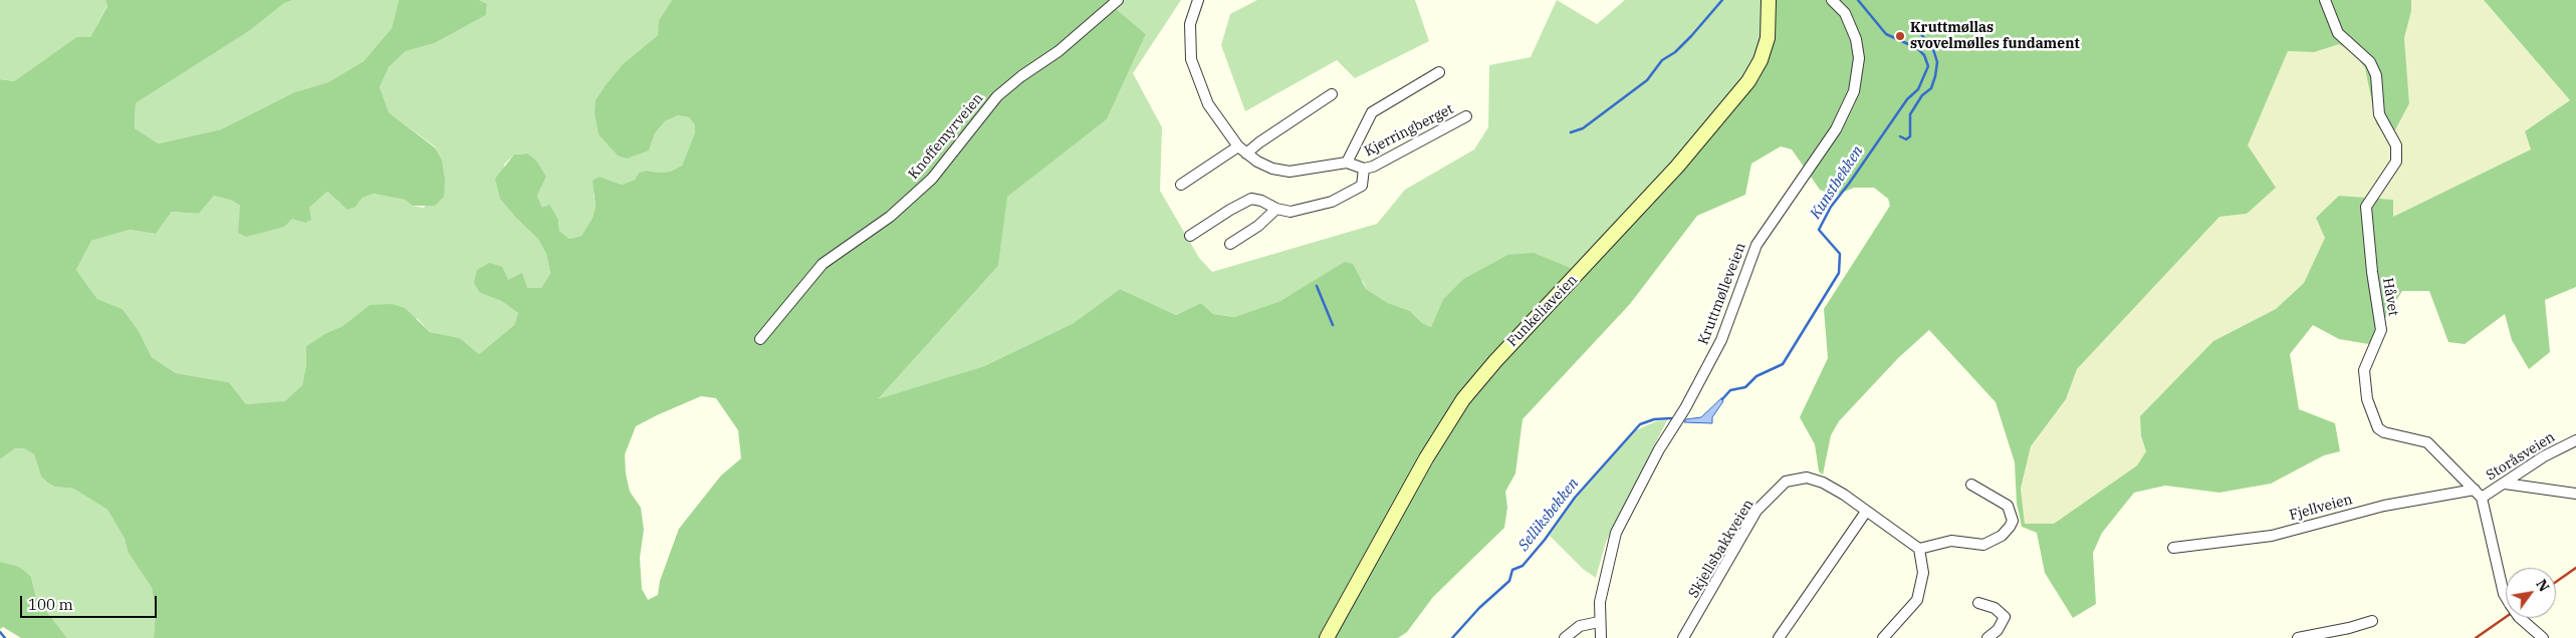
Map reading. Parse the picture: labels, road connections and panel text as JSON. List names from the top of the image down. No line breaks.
{"streets":{"street":["Kjerringberget","Knoffemyrveien","Kruttmølleveien","Håvet","Funkeliaveien","Storåsveien","Fjellveien","Skjellsbakkveien"]},"crossings":[["Håvet","Storåsveien"],["Håvet","Fjellveien"],["Storåsveien","Fjellveien"]],"water":["Kunstbekken","Selliksbekken"],"places":["Kruttmøllas svovelmølles fundament"],"scale_bar":"100 m","north":"top right"}
